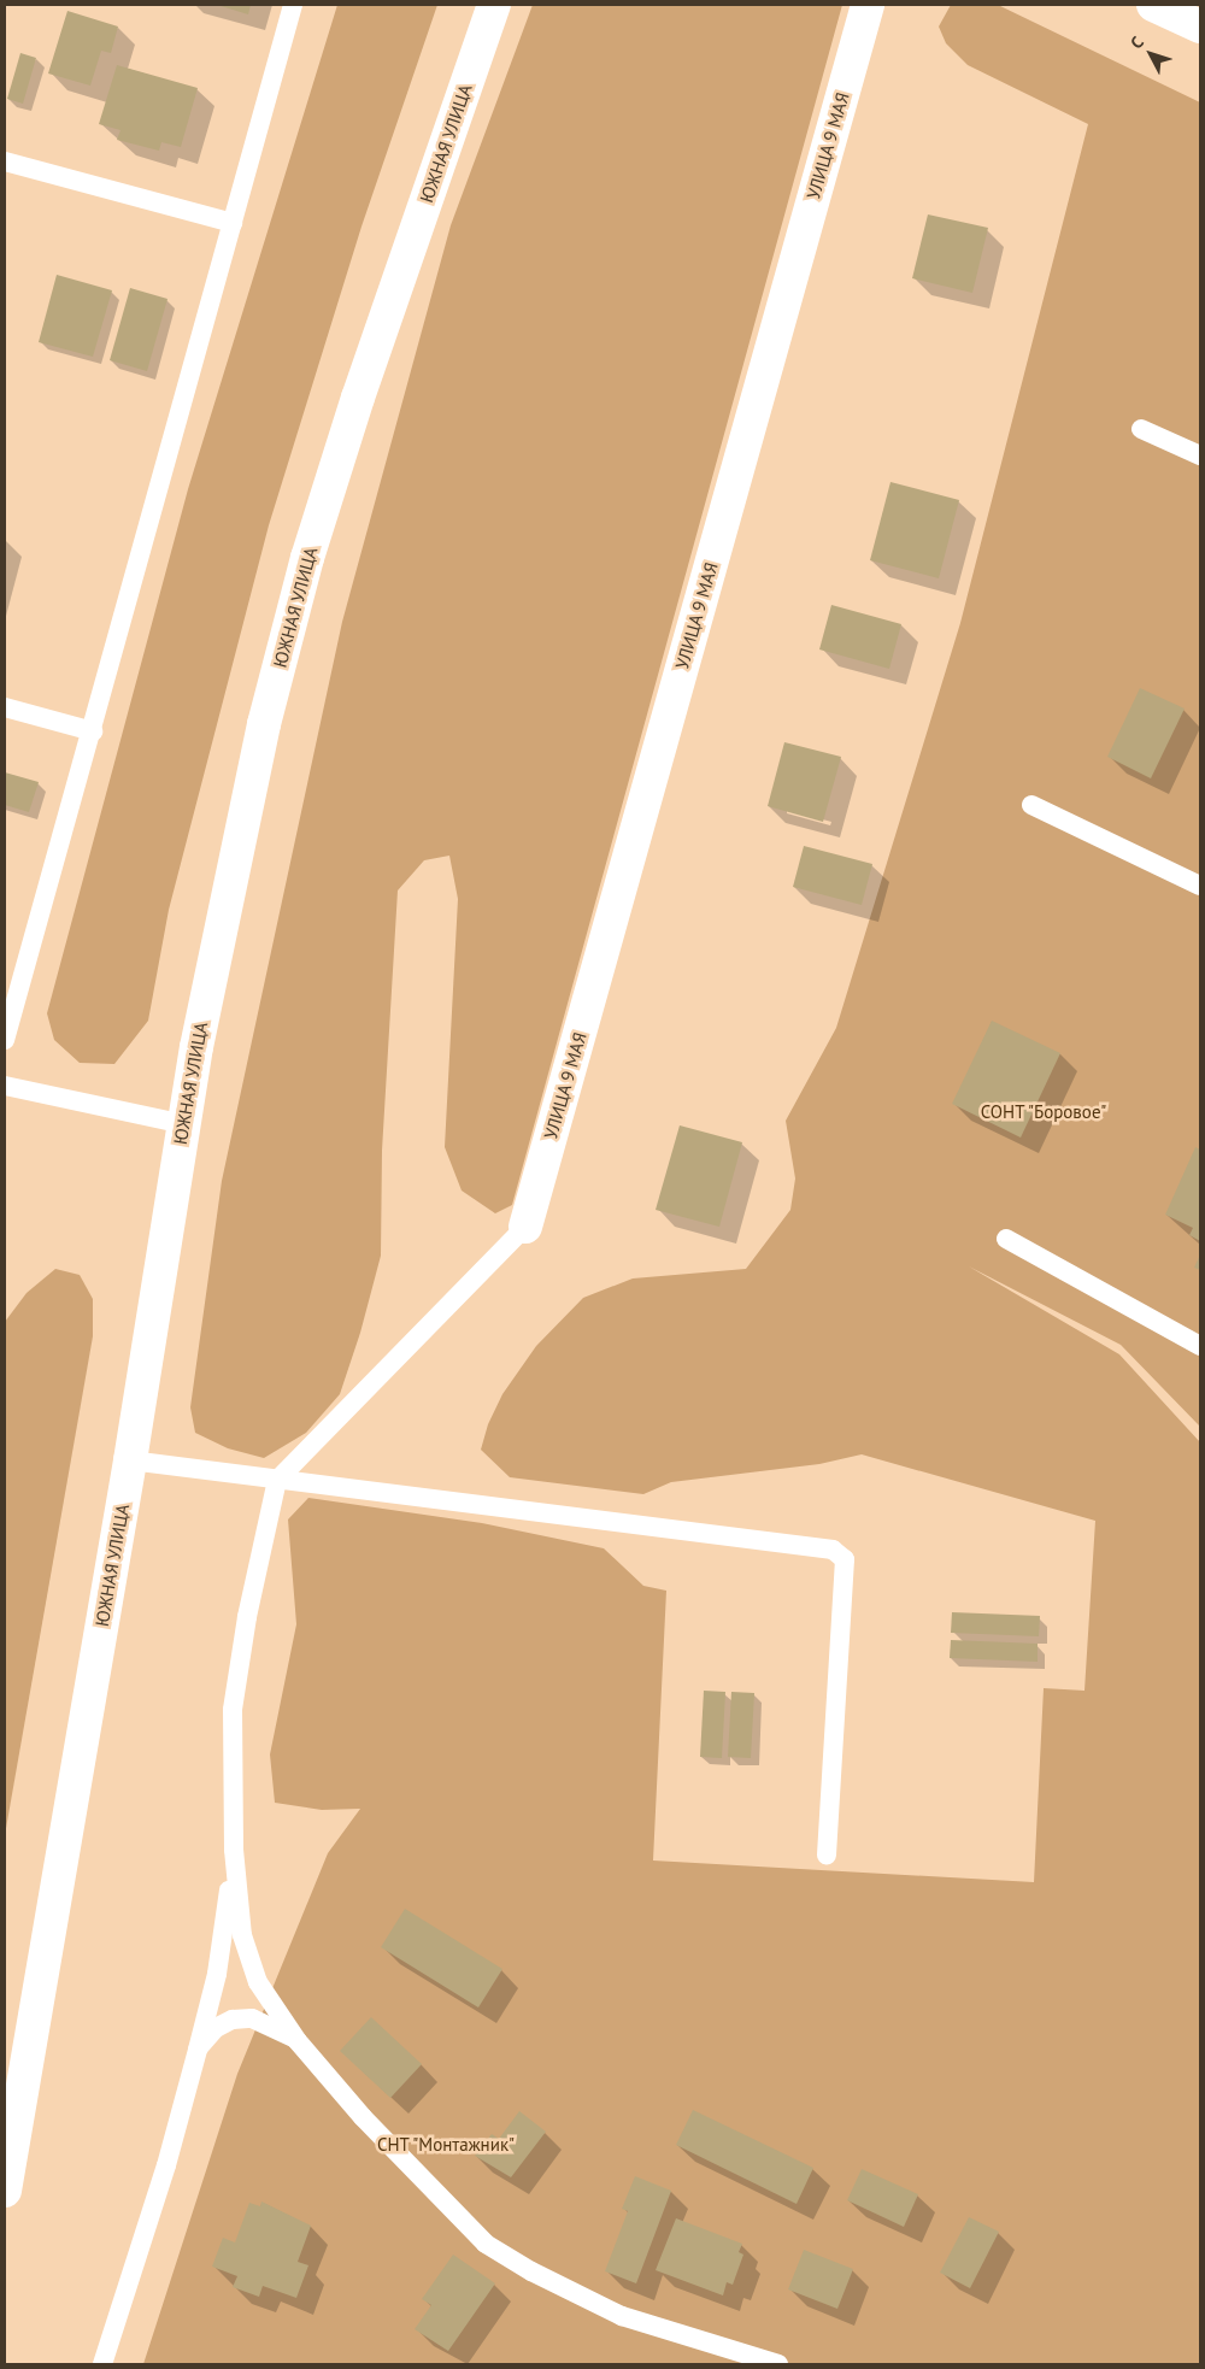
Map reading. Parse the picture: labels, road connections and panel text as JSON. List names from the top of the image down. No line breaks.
{"streets":{"main road":["ЮЖНАЯ УЛИЦА","УЛИЦА 9 МАЯ"]},"parks":["СОНТ \"Боровое\"","СНТ \"Монтажник\""],"north":"top left"}
